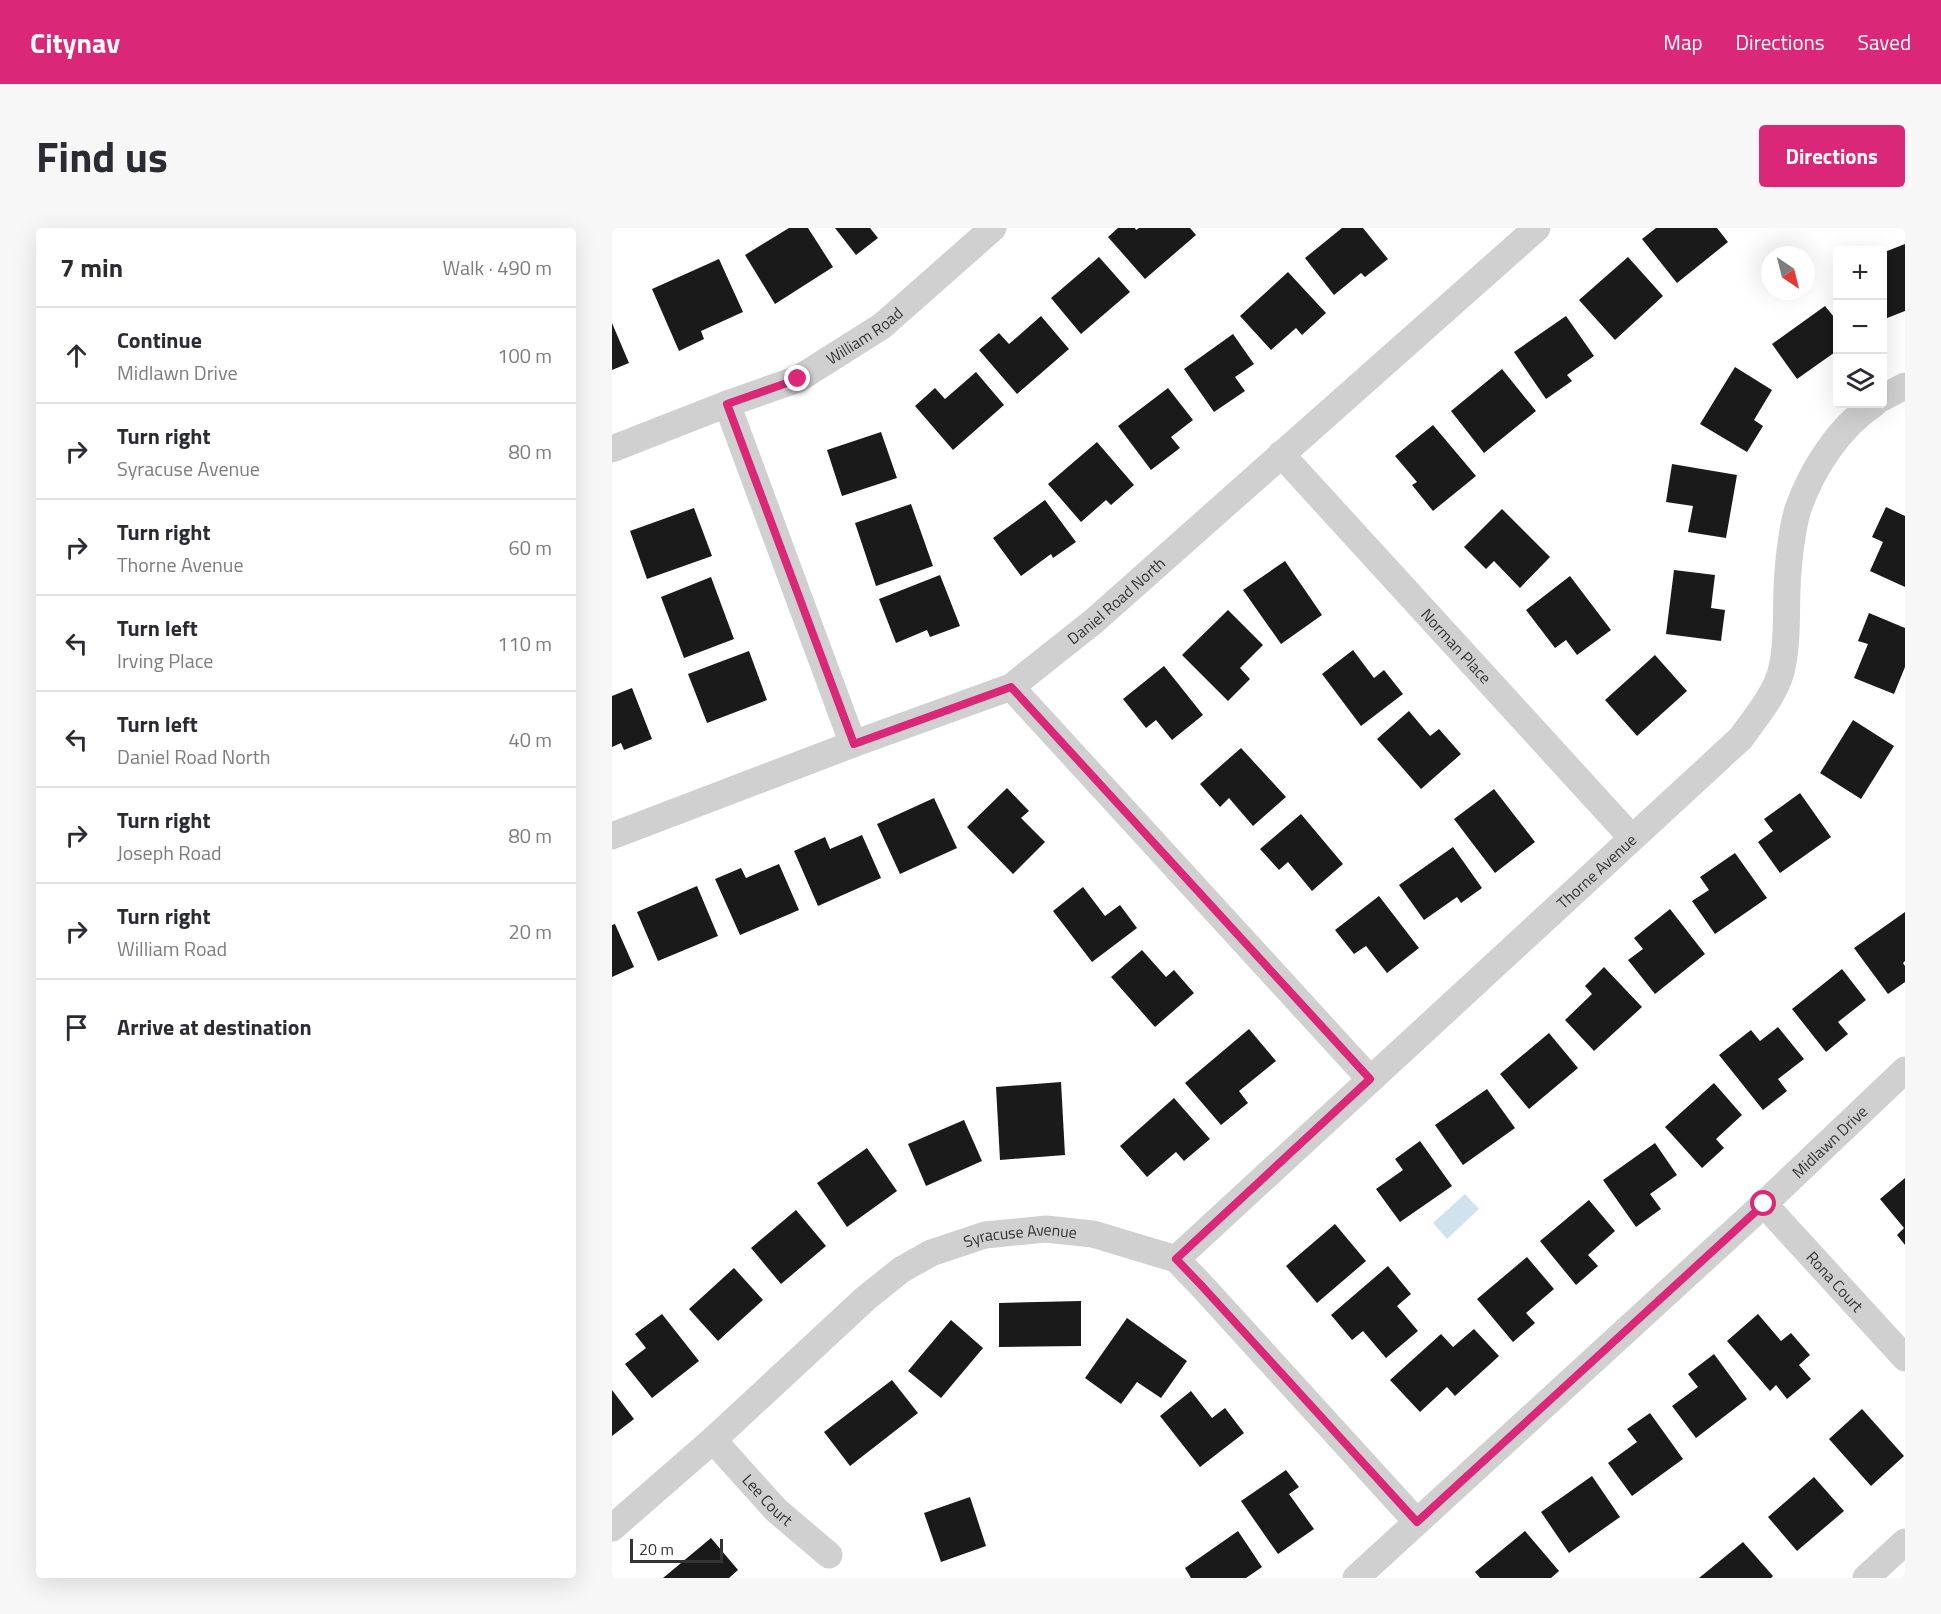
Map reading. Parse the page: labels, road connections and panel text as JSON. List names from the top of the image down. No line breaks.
{"streets":{"street":["William Road","Daniel Road North","Norman Place","Thorne Avenue","Midlawn Drive","Syracuse Avenue","Rona Court","Lee Court"]},"crossings":[["Daniel Road North","Norman Place"],["Norman Place","Thorne Avenue"],["Thorne Avenue","Syracuse Avenue"],["Midlawn Drive","Syracuse Avenue"],["Midlawn Drive","Rona Court"],["Syracuse Avenue","Lee Court"]],"scale_bar":"20 m","north":"bottom right","page":{"header":"Citynav","nav":["Map","Directions","Saved"],"title":"Find us","buttons":"Directions","heading":["7 min","Walk · 490 m"],"map_buttons":["+","−"],"list":[["Continue","Midlawn Drive","100 m"],["Turn right","Syracuse Avenue","80 m"],["Turn right","Thorne Avenue","60 m"],["Turn left","Irving Place","110 m"],["Turn left","Daniel Road North","40 m"],["Turn right","Joseph Road","80 m"],["Turn right","William Road","20 m"],"Arrive at destination"],"scale":"20 m"}}
